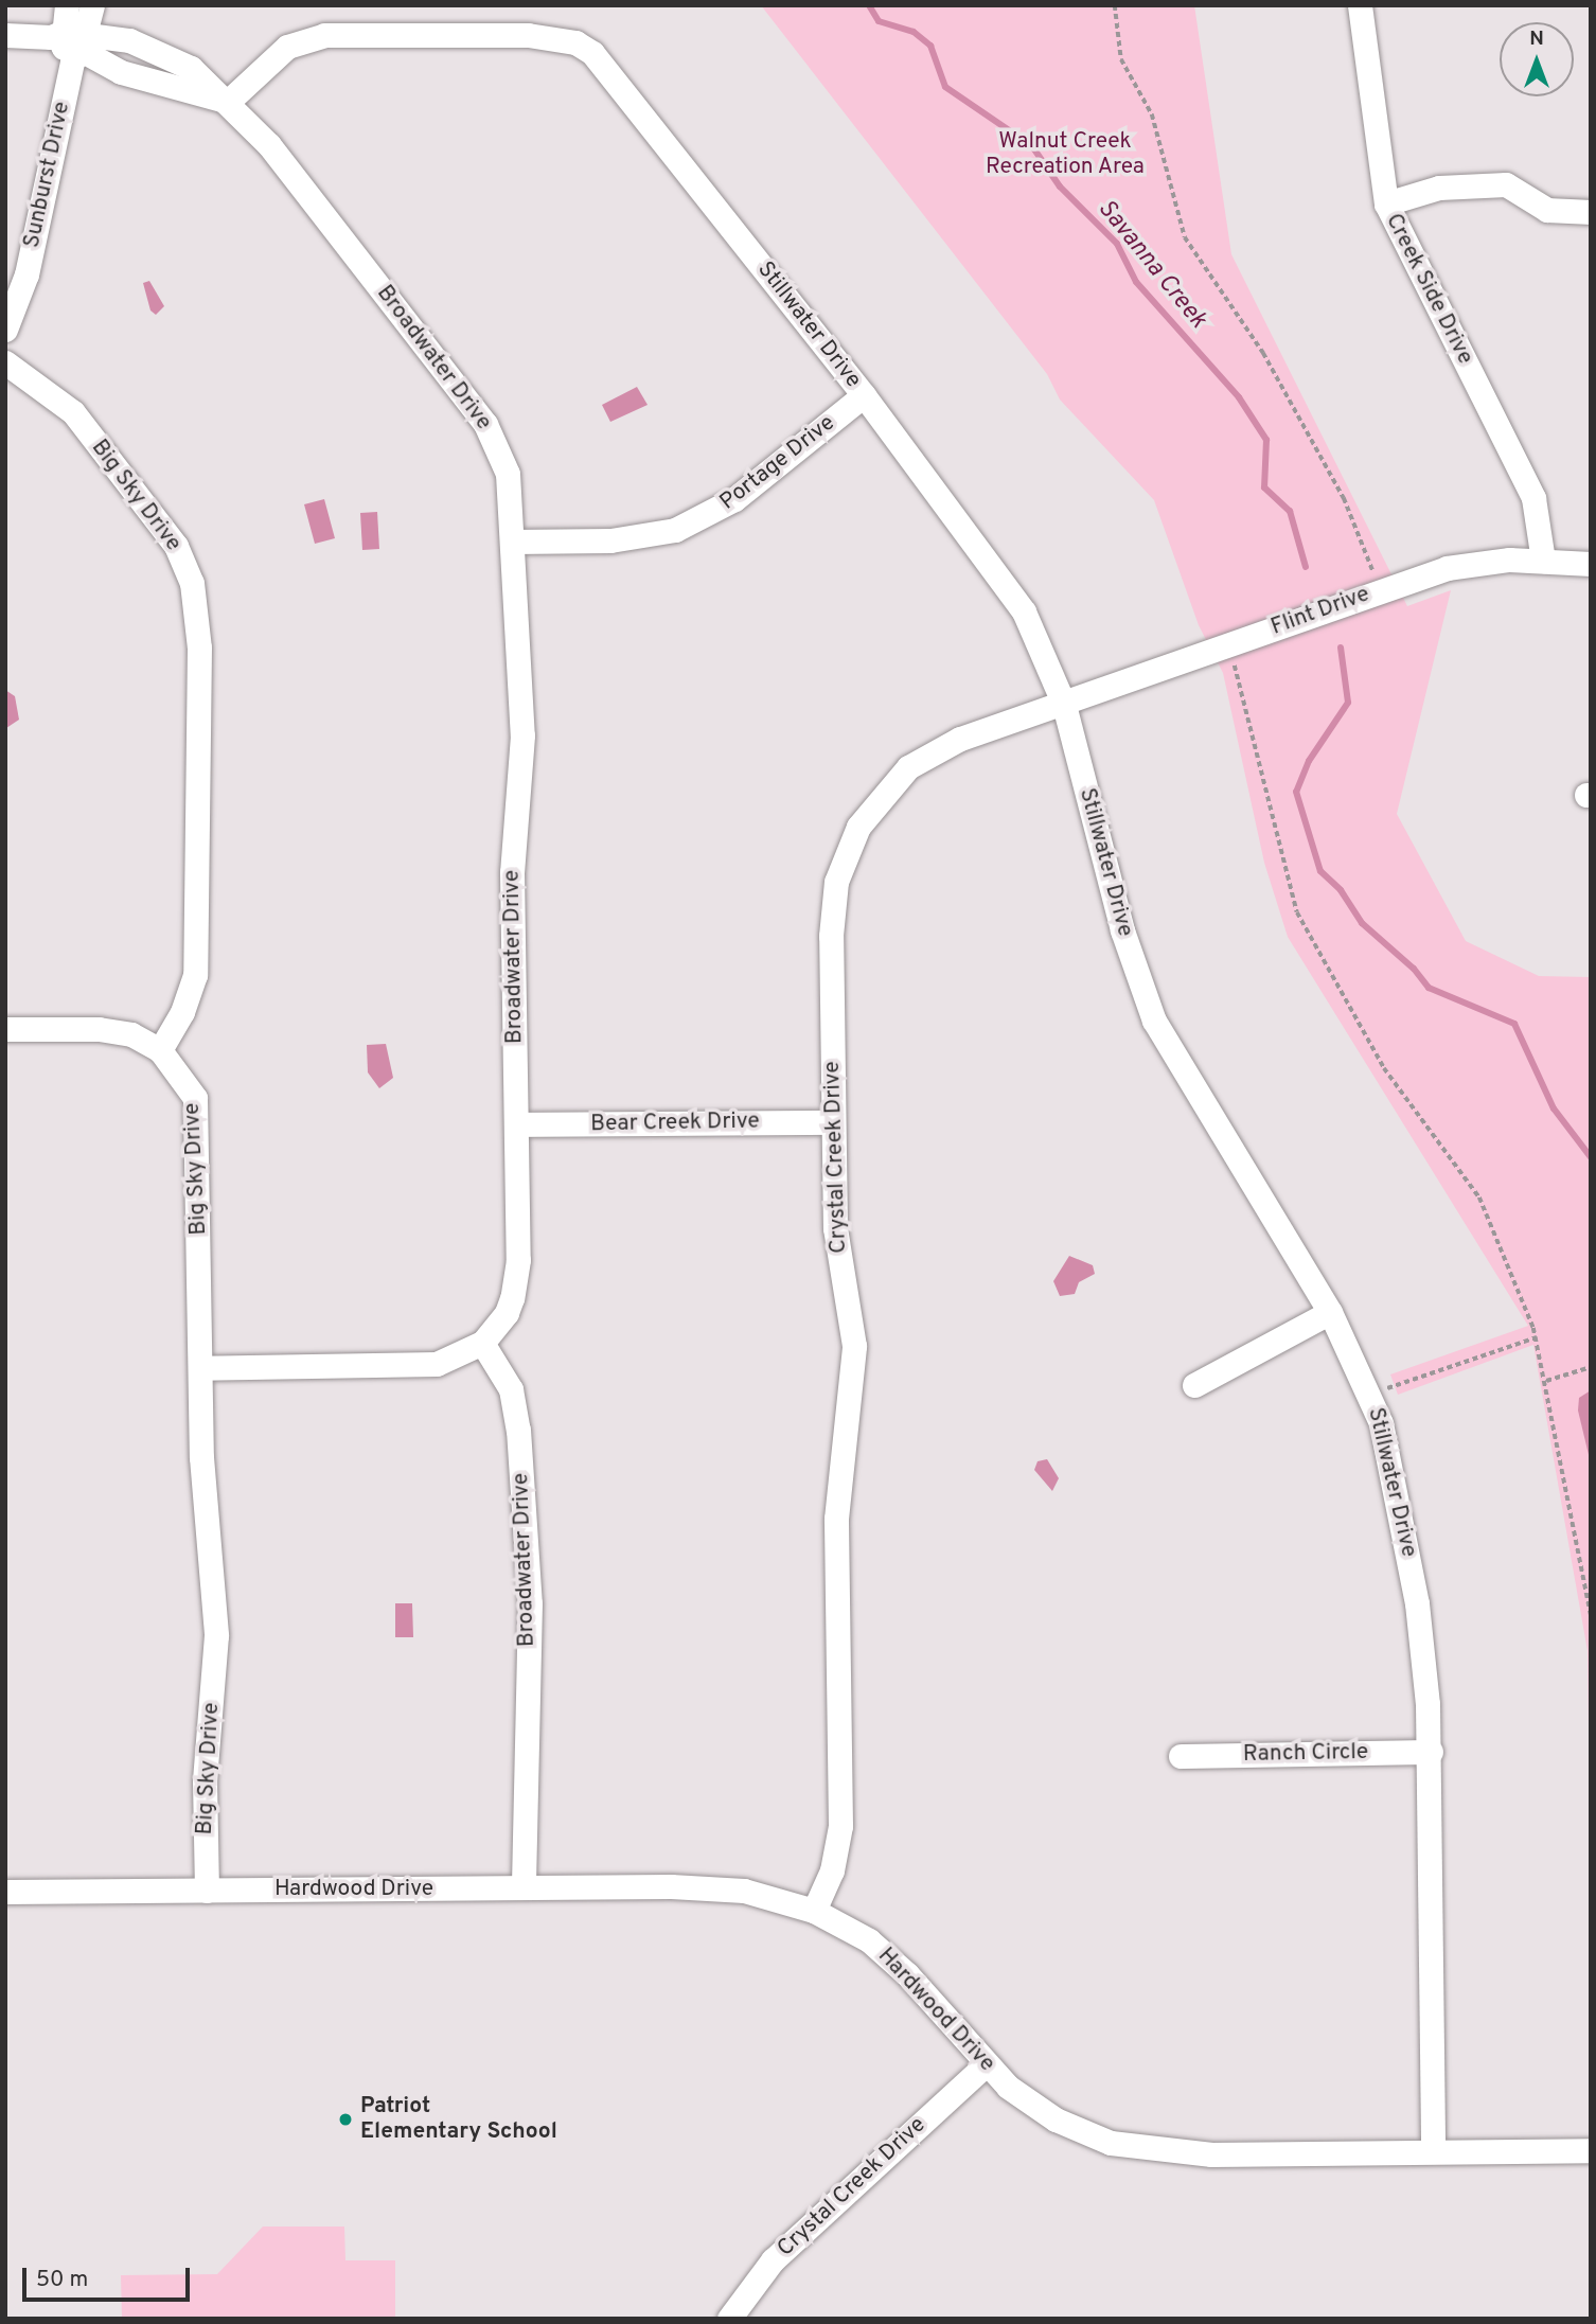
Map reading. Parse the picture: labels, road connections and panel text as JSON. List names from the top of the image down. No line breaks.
{"streets":{"street":["Sunburst Drive","Creek Side Drive","Stillwater Drive","Broadwater Drive","Portage Drive","Big Sky Drive","Flint Drive","Bear Creek Drive","Crystal Creek Drive","Ranch Circle","Hardwood Drive"]},"crossings":[["Creek Side Drive","Flint Drive"],["Stillwater Drive","Broadwater Drive"],["Stillwater Drive","Portage Drive"],["Stillwater Drive","Flint Drive"],["Stillwater Drive","Crystal Creek Drive"],["Stillwater Drive","Ranch Circle"],["Stillwater Drive","Hardwood Drive"],["Broadwater Drive","Portage Drive"],["Broadwater Drive","Bear Creek Drive"],["Broadwater Drive","Hardwood Drive"],["Big Sky Drive","Hardwood Drive"],["Flint Drive","Crystal Creek Drive"],["Bear Creek Drive","Crystal Creek Drive"],["Crystal Creek Drive","Hardwood Drive"]],"water":["Savanna Creek"],"parks":["Walnut Creek Recreation Area"],"places":["Patriot Elementary School"],"scale_bar":"50 m","north":"top"}
